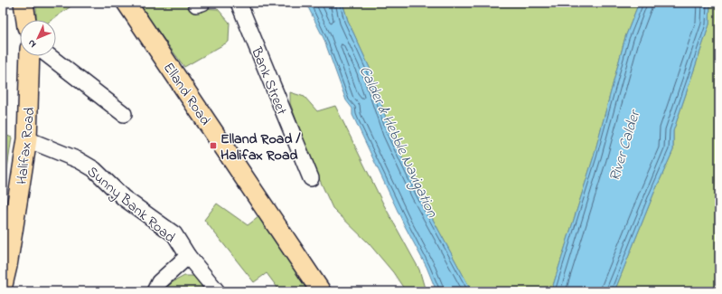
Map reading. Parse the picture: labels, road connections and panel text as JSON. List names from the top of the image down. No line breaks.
{"streets":{"main road":["Elland Road","Halifax Road"],"street":["Bank Street","Sunny Bank Road"]},"crossings":[["Halifax Road","Sunny Bank Road"]],"water":["Calder & Hebble Navigation","River Calder"],"places":{"transit":["Elland Road / Halifax Road"]},"north":"bottom left"}
